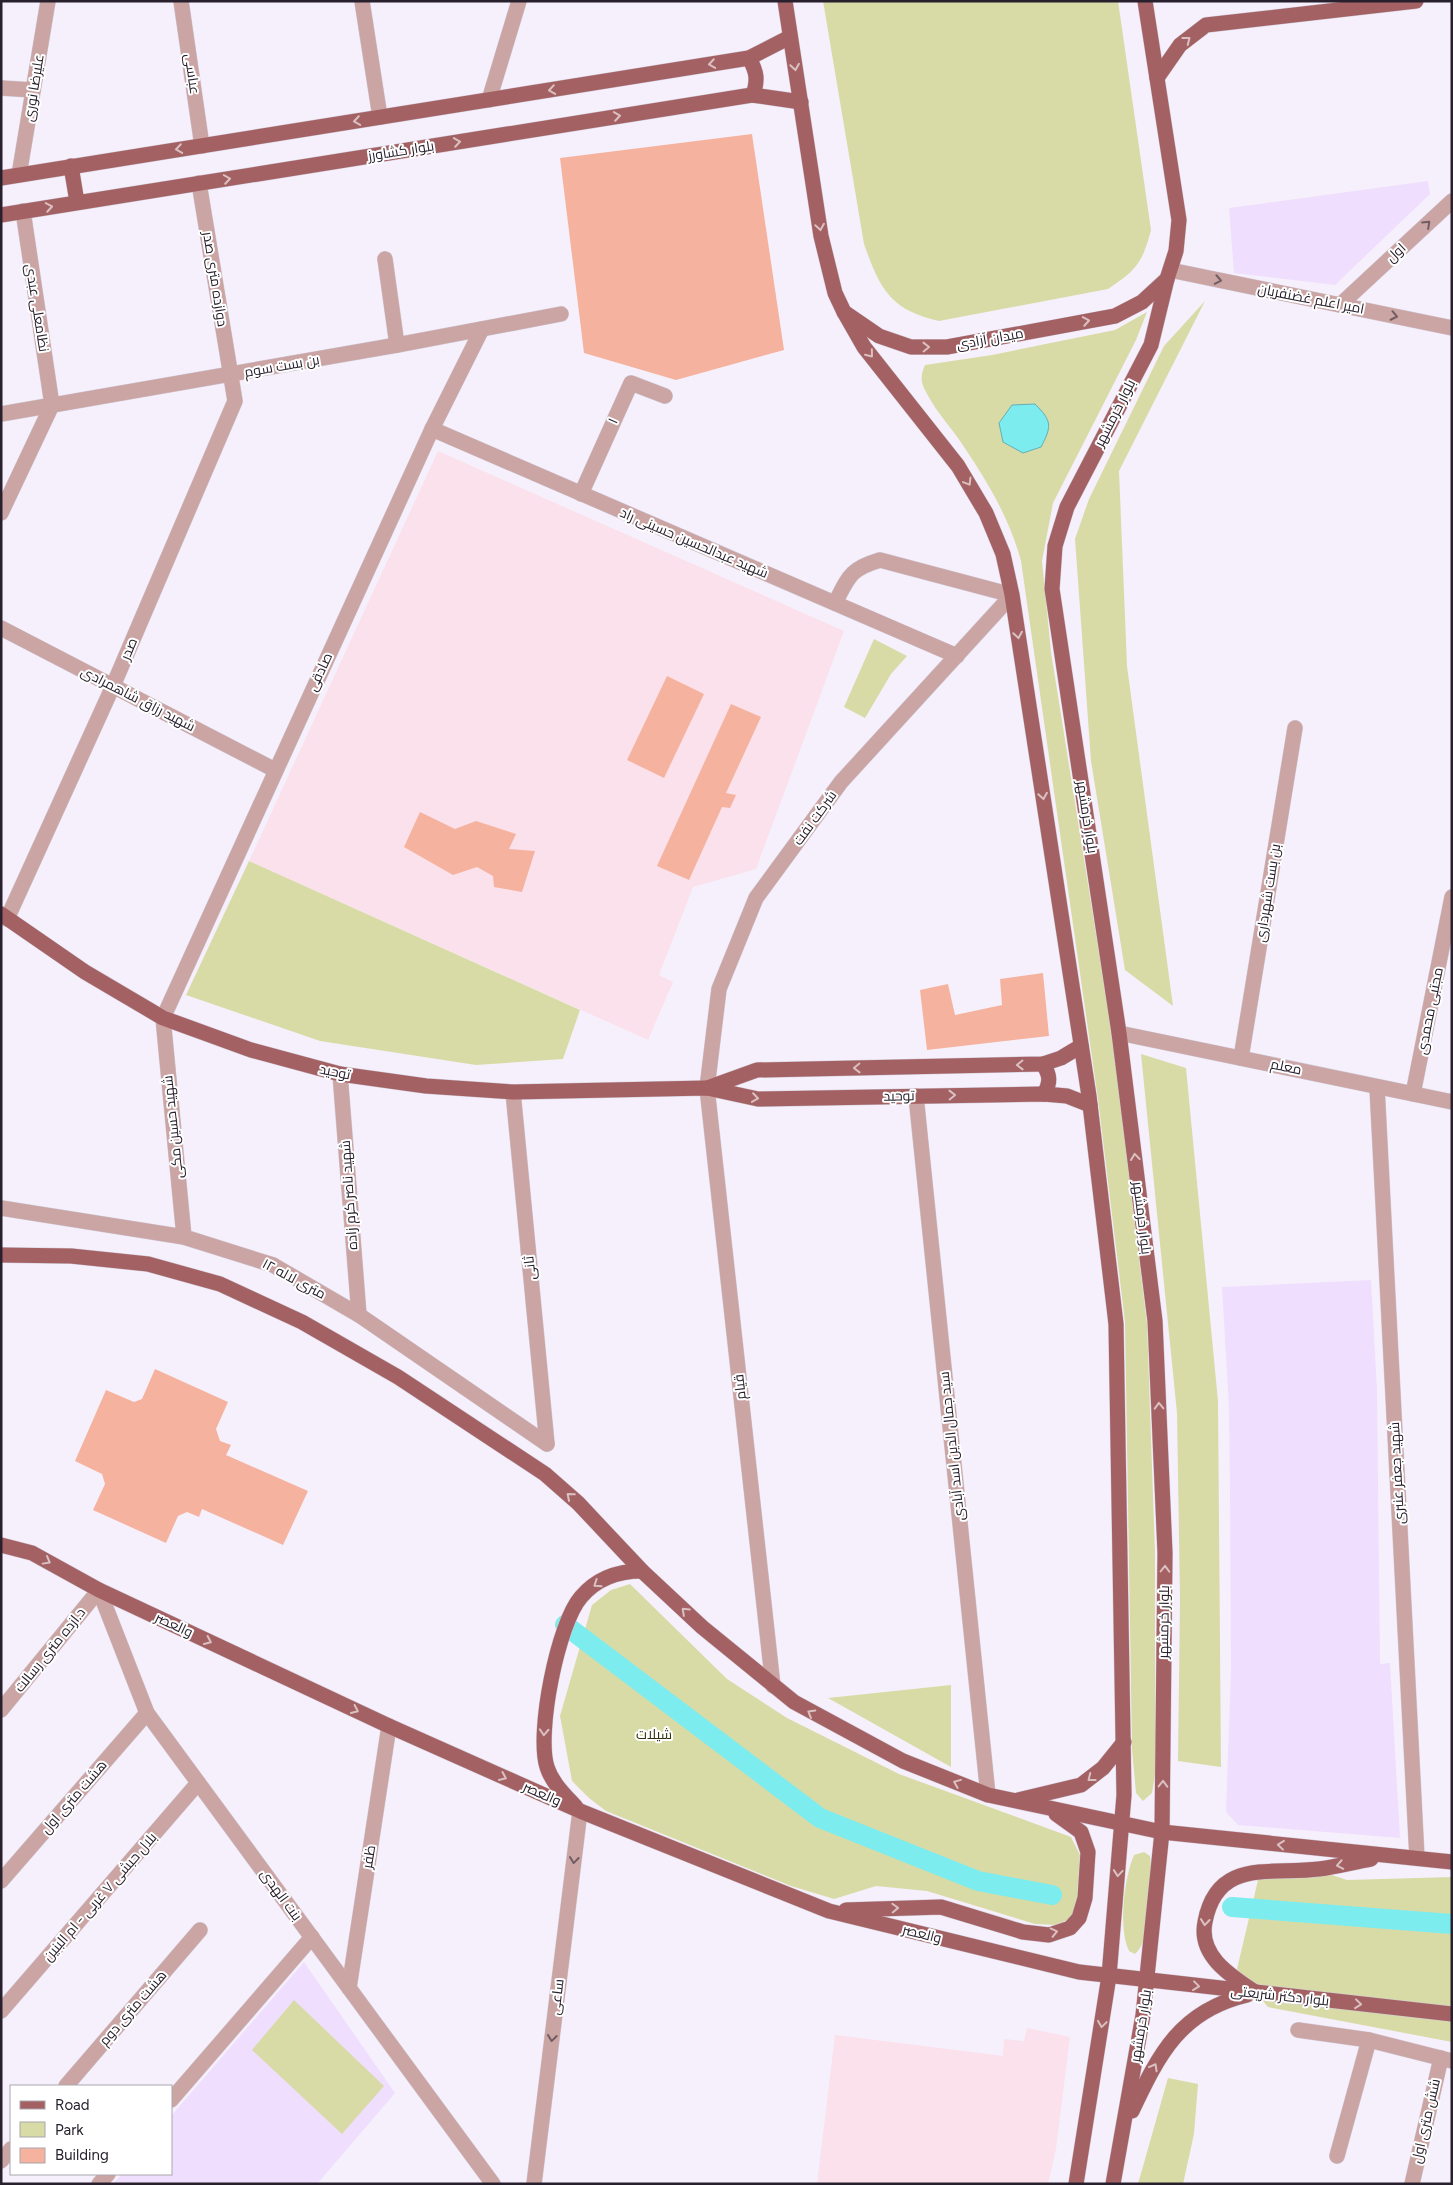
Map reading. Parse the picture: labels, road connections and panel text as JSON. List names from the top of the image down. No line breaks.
{"streets":{"main road":["بلوار کشاورز","میدان آزادی","بلوار خرمشهر","توحید","والعصر","بلوار دکتر شریعتی"],"street":["عباسی","علیرضا نوری","اول","دوازده متری صدر","امیر اعلم غضنفریان","نظامعلی عبدی","بن بست سوم","۱","شهید عبدالحسین حسینی راد","صدر","صادقی","شهید رزاق شاهمرادی","شرکت نفت","بن بست شهرداری","مجتبی محمدی","معلم","شهید حسین مکی","شهید ناصر کرم زاده","ثانی","۱۲ متری لاله","قیام","سید جمال الدین اسد آبادی","شهید جعفر عنبری","د.ازده متری رسالت","هشت متری اول","ظفر","بنت الهدی","بلال حبشی ۷ غربی - ام البنین","ساعی","هشت متری دوم","شش متری اول"]},"crossings":[["بلوار کشاورز","دوازده متری صدر"],["بلوار کشاورز","نظامعلی عبدی"],["بلوار کشاورز","میدان آزادی"],["اول","امیر اعلم غضنفریان"],["دوازده متری صدر","بن بست سوم"],["دوازده متری صدر","صدر"],["امیر اعلم غضنفریان","میدان آزادی"],["امیر اعلم غضنفریان","بلوار خرمشهر"],["نظامعلی عبدی","بن بست سوم"],["میدان آزادی","بلوار خرمشهر"],["بن بست سوم","صدر"],["بن بست سوم","صادقی"],["بلوار خرمشهر","معلم"],["بلوار خرمشهر","بلوار دکتر شریعتی"],["۱","شهید عبدالحسین حسینی راد"],["شهید عبدالحسین حسینی راد","صادقی"],["شهید عبدالحسین حسینی راد","شرکت نفت"],["صدر","شهید رزاق شاهمرادی"],["صدر","توحید"],["صادقی","شهید رزاق شاهمرادی"],["صادقی","توحید"],["صادقی","شهید حسین مکی"],["شرکت نفت","توحید"],["شرکت نفت","قیام"],["بن بست شهرداری","معلم"],["مجتبی محمدی","معلم"],["معلم","شهید جعفر عنبری"],["توحید","شهید حسین مکی"],["توحید","شهید ناصر کرم زاده"],["توحید","ثانی"],["توحید","قیام"],["توحید","سید جمال الدین اسد آبادی"],["شهید حسین مکی","۱۲ متری لاله"],["شهید ناصر کرم زاده","۱۲ متری لاله"],["ثانی","۱۲ متری لاله"],["والعصر","د.ازده متری رسالت"],["والعصر","ظفر"],["والعصر","بنت الهدی"],["والعصر","بلوار دکتر شریعتی"],["والعصر","ساعی"],["د.ازده متری رسالت","بنت الهدی"],["هشت متری اول","بنت الهدی"],["ظفر","بنت الهدی"],["بنت الهدی","بلال حبشی ۷ غربی - ام البنین"]],"one_way":["اول","امیر اعلم غضنفریان","والعصر","بلوار دکتر شریعتی","ساعی"],"parks":["شیلات"],"legend":["Road","Park","Building"]}
